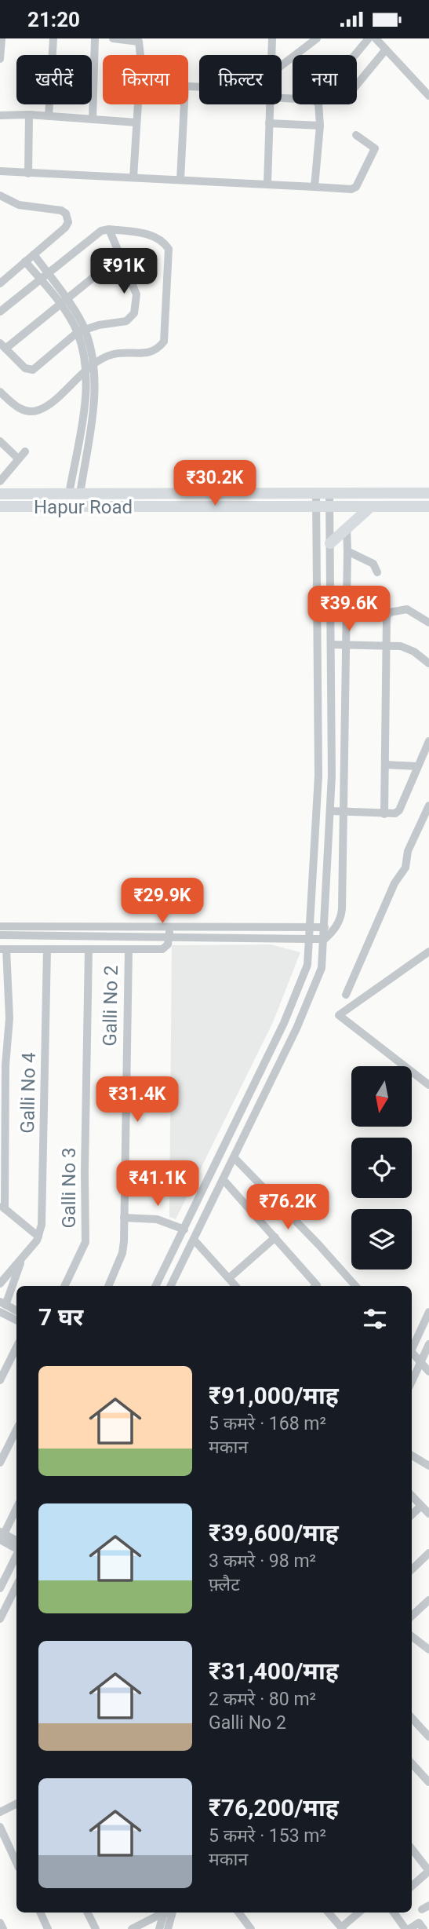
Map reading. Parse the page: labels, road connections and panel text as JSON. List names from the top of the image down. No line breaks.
{"streets":{"main road":["Hapur Road"],"street":["Galli No 2","Galli No 4","Galli No 3"]},"north":"bottom","page":{"status":"21:20","chip":["खरीदें","किराया","फ़िल्टर","नया"],"price":["₹91K","₹30.2K","₹39.6K","₹29.9K","₹31.4K","₹41.1K","₹76.2K"],"heading":"7 घर","list":[{"name":"₹91,000/माह","note":"5 कमरे · 168 m² · मकान"},{"name":"₹39,600/माह","note":"3 कमरे · 98 m² · फ़्लैट"},{"name":"₹31,400/माह","note":"2 कमरे · 80 m² · Galli No 2"},{"name":"₹76,200/माह","note":"5 कमरे · 153 m² · मकान"}]}}
